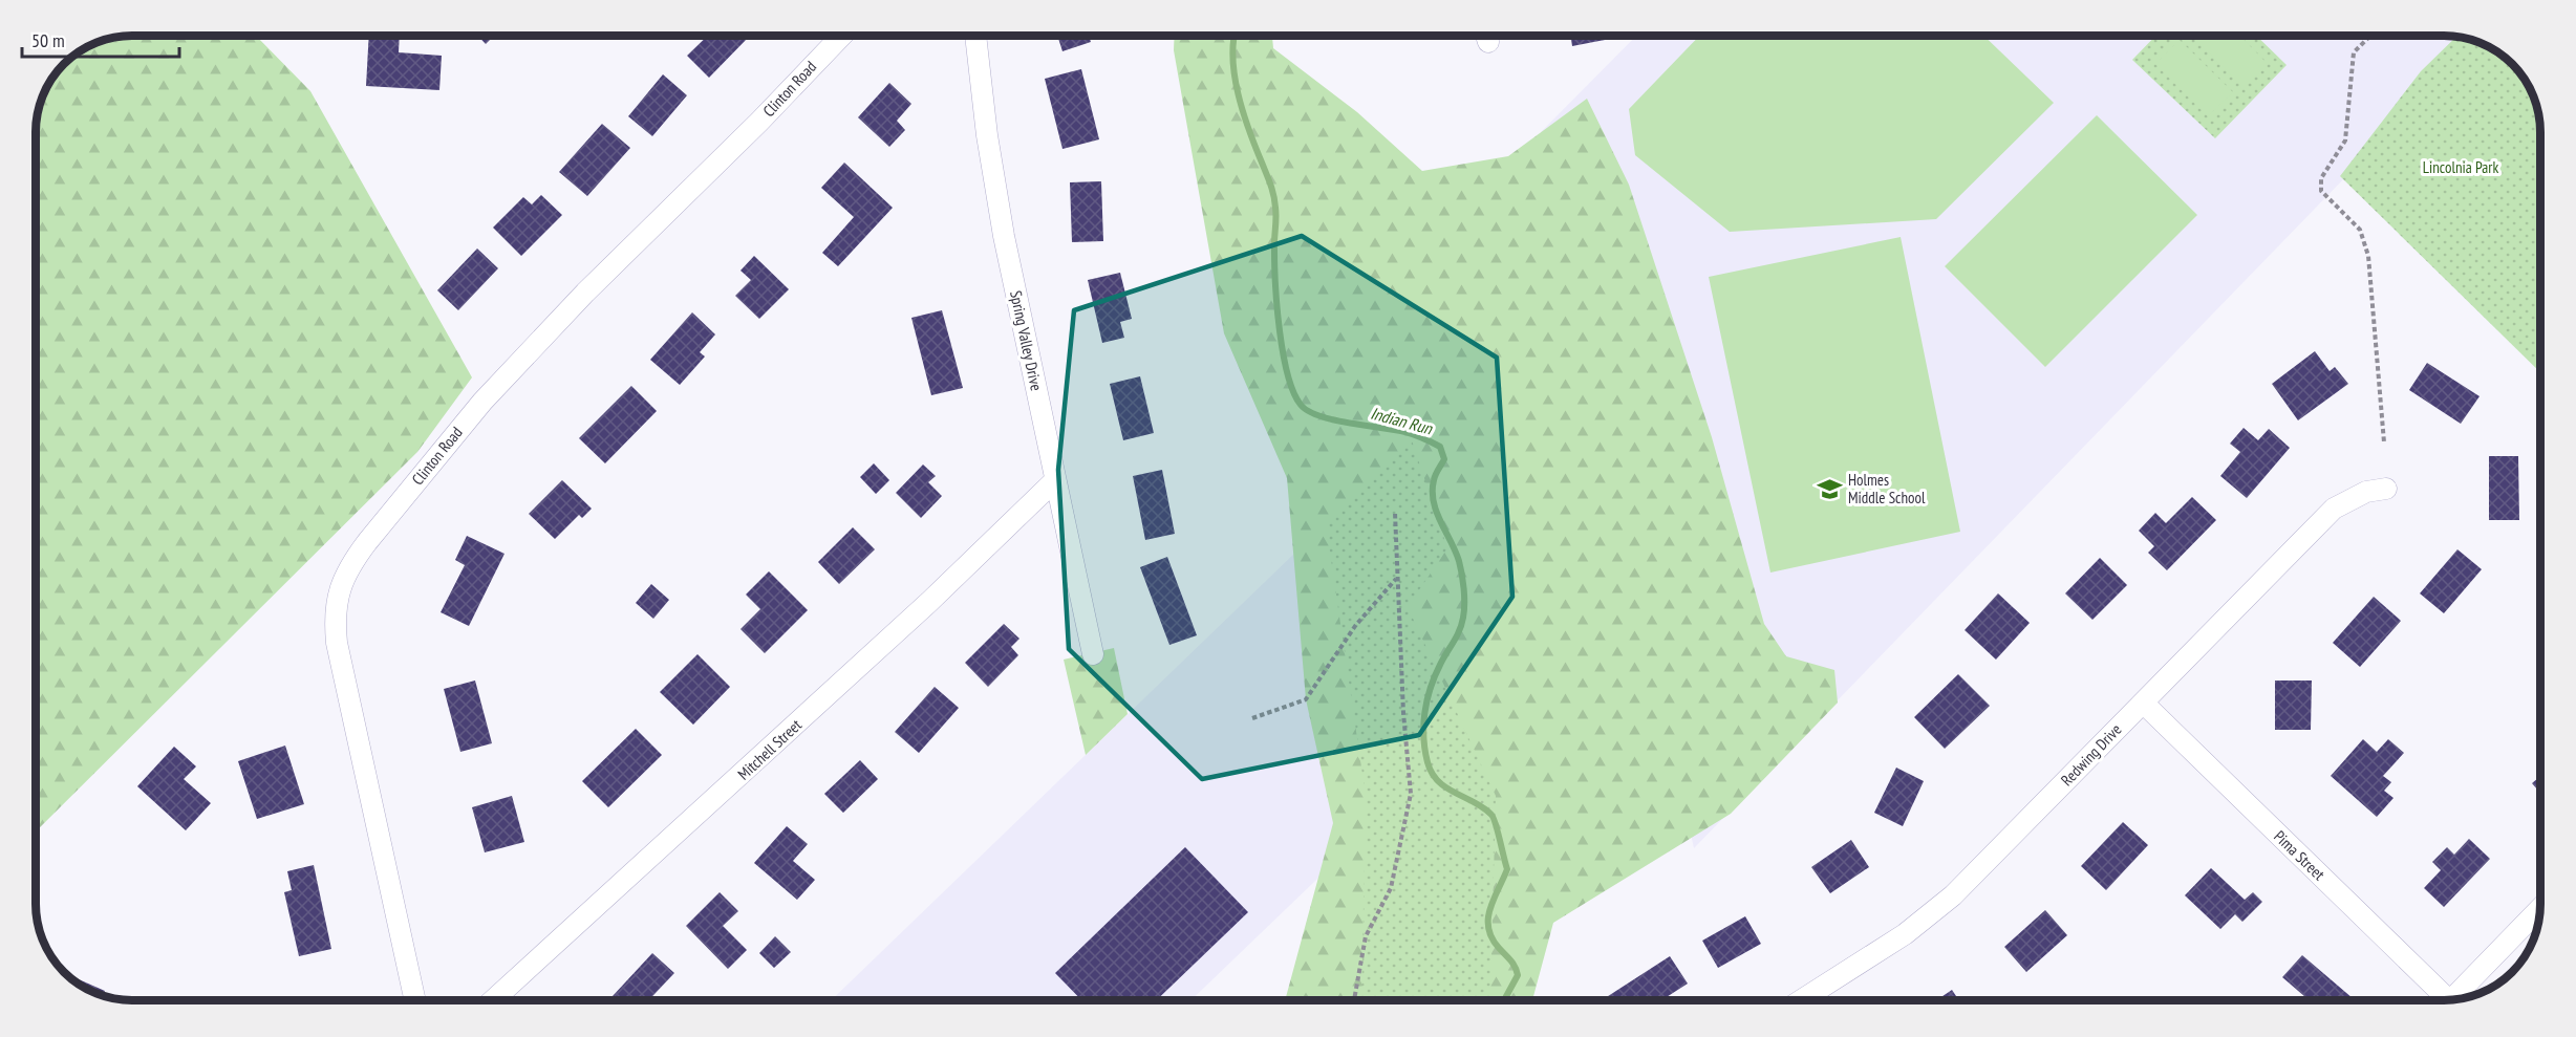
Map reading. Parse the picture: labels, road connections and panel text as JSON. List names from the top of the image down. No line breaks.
{"streets":{"street":["Clinton Road","Spring Valley Drive","Mitchell Street","Redwing Drive","Pima Street"]},"crossings":[["Spring Valley Drive","Mitchell Street"],["Redwing Drive","Pima Street"]],"water":["Indian Run"],"parks":["Lincolnia Park"],"places":{"school or university":["Holmes Middle School"]},"scale_bar":"50 m"}
